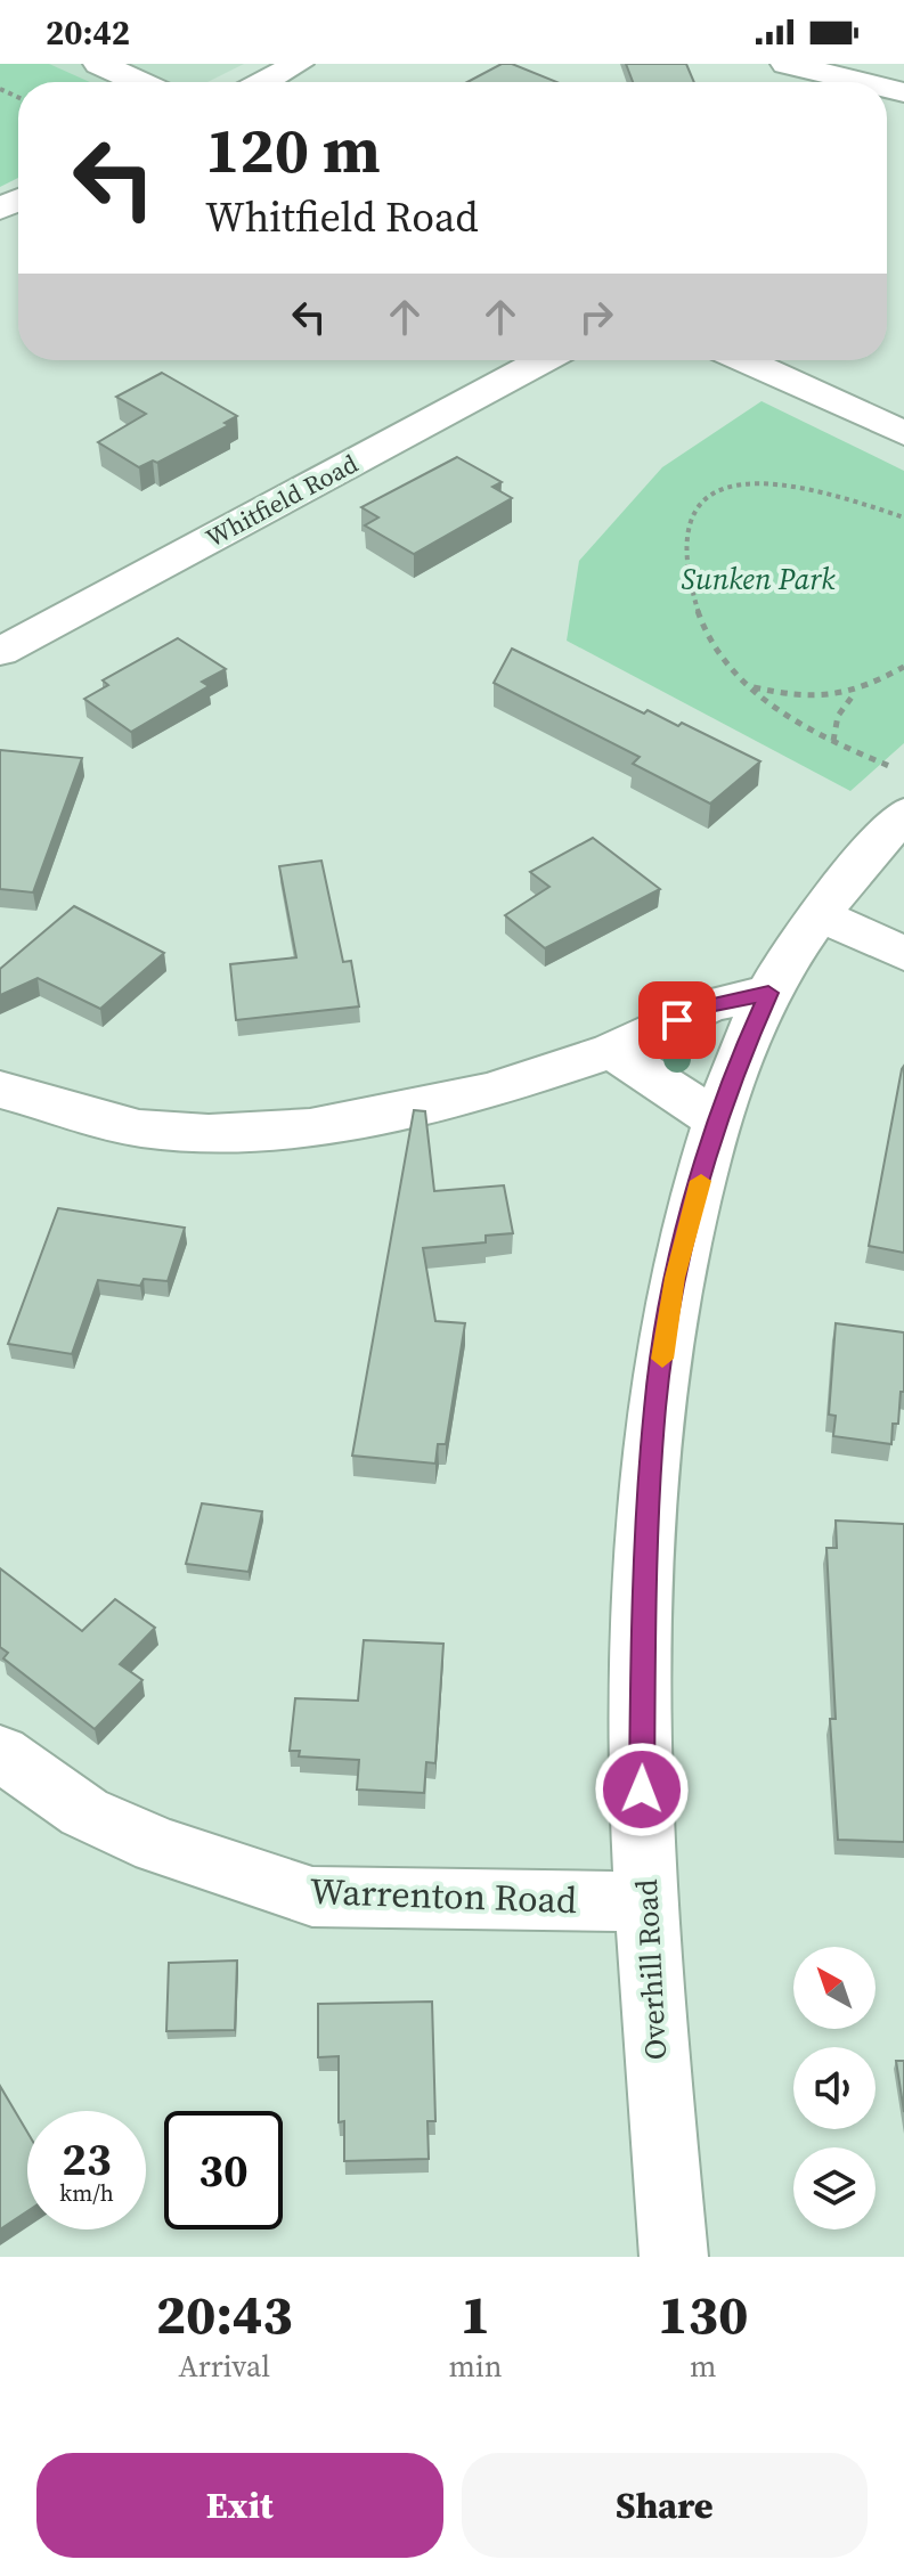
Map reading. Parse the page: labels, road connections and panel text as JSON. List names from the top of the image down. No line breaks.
{"streets":{"street":["Whitfield Road","Warrenton Road","Overhill Road"]},"crossings":[["Warrenton Road","Overhill Road"]],"parks":["Sunken Park"],"north":"top left","page":{"status":"20:42","turn":["120 m","Whitfield Road"],"speed":"23 km/h","limit":"30","eta":["20:43","Arrival","1","min","130","m"],"buttons":["Exit","Share"]}}
